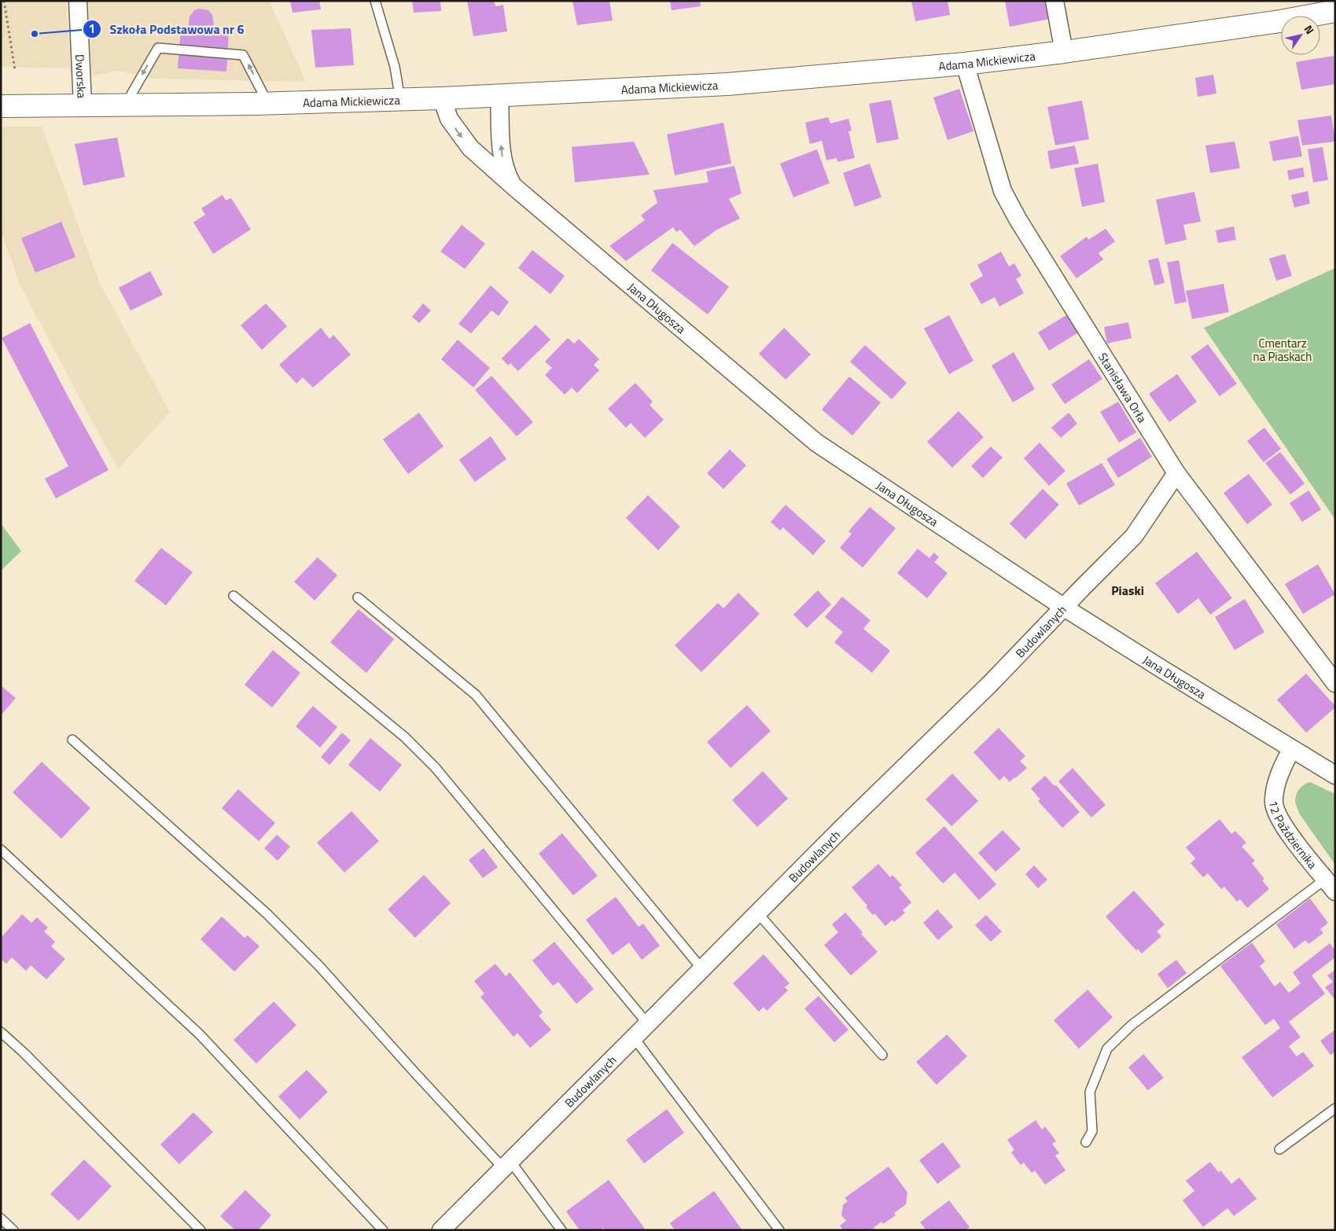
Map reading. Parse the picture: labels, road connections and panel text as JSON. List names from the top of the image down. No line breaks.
{"streets":{"street":["Adama Mickiewicza","Dworska","Jana Długosza","Stanisława Orła","Budowlanych","12 Października"]},"crossings":[["Adama Mickiewicza","Dworska"],["Adama Mickiewicza","Jana Długosza"],["Adama Mickiewicza","Stanisława Orła"],["Jana Długosza","Budowlanych"],["Jana Długosza","12 Października"],["Stanisława Orła","Budowlanych"]],"districts":["Piaski"],"parks":["Cmentarz na Piaskach"],"places":["Szkoła Podstawowa nr 6"],"north":"top right"}
